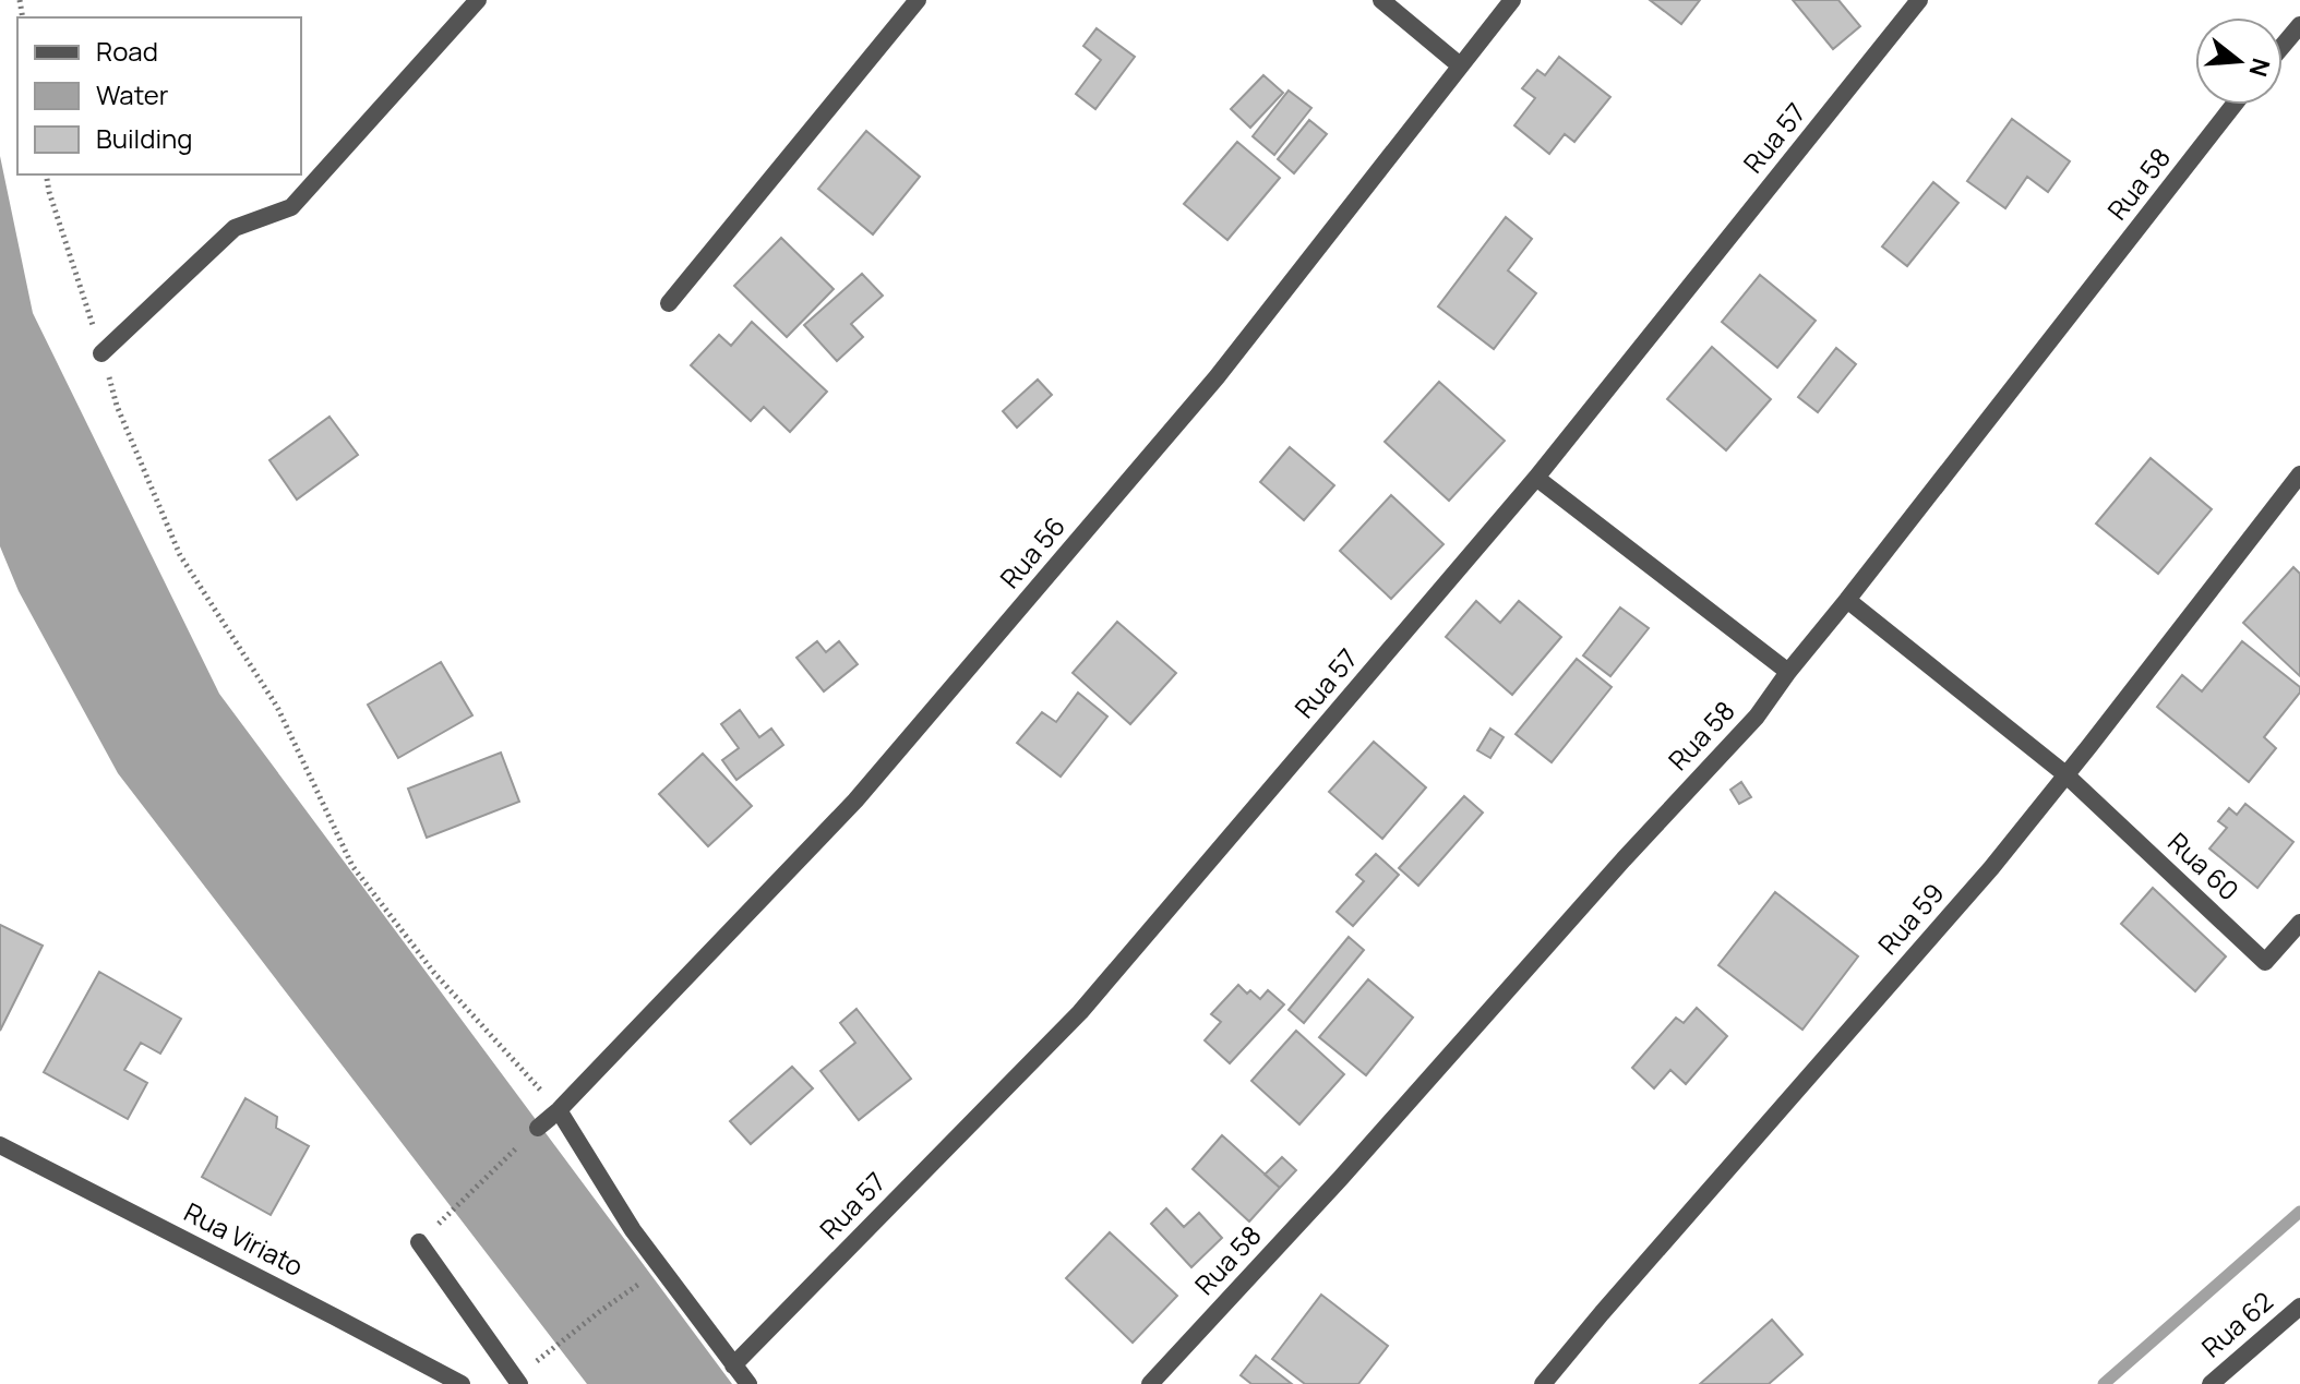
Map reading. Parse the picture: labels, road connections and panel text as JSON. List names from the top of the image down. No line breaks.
{"streets":{"street":["Rua 57","Rua 58","Rua 56","Rua 60","Rua 59","Rua Viriato","Rua 62"]},"crossings":[["Rua 60","Rua 59"]],"legend":["Road","Water","Building"],"north":"right"}
